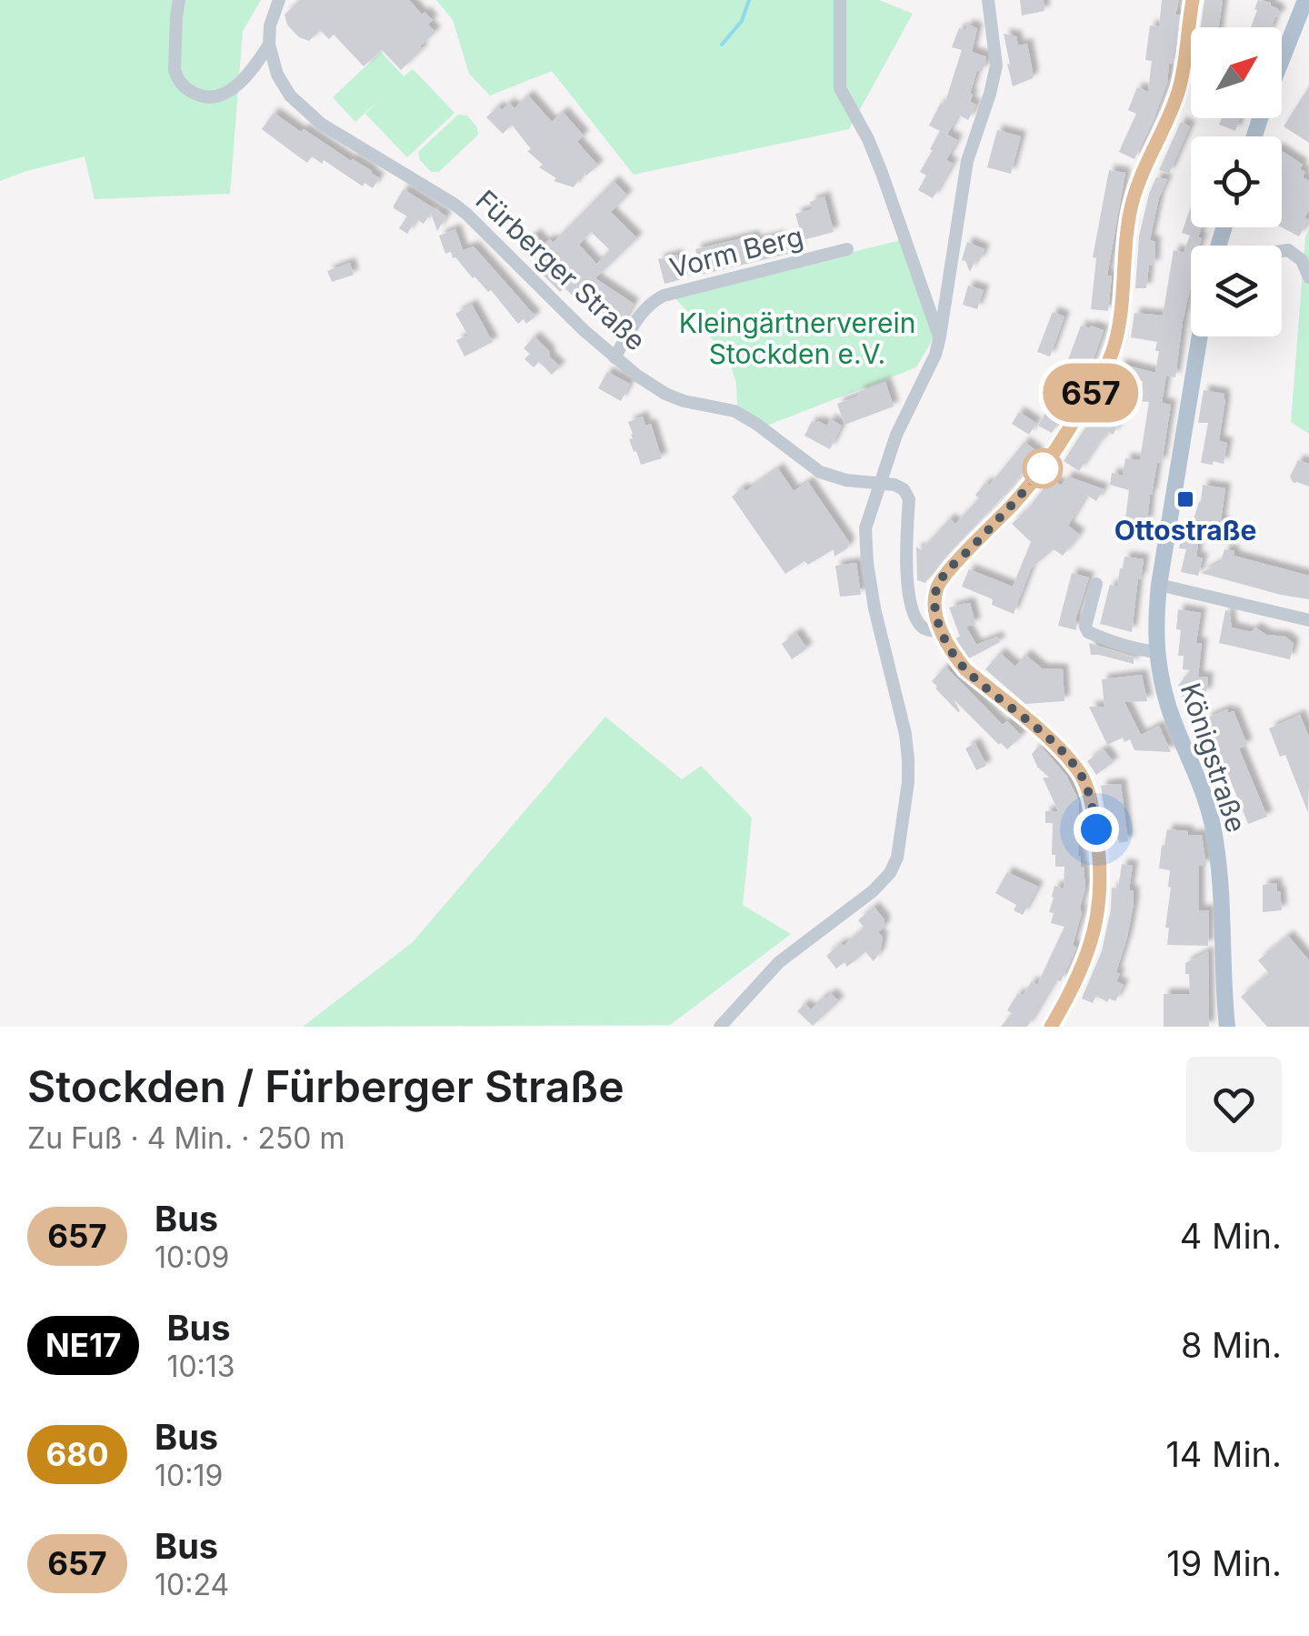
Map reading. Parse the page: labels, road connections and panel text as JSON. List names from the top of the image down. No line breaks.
{"streets":{"main road":["Königstraße"],"street":["Vorm Berg","Fürberger Straße"]},"crossings":[["Vorm Berg","Fürberger Straße"]],"parks":["Kleingärtnerverein Stockden e.V."],"places":{"transit":["Ottostraße"]},"lines":["bus line 657"],"north":"top right","page":{"on_map":"657","heading":["Stockden / Fürberger Straße","Zu Fuß · 4 Min. · 250 m"],"list":[{"mark":"657","name":"Bus","note":"10:09","value":"4 Min."},{"mark":"NE17","name":"Bus","note":"10:13","value":"8 Min."},{"mark":"680","name":"Bus","note":"10:19","value":"14 Min."},{"mark":"657","name":"Bus","note":"10:24","value":"19 Min."}]}}
